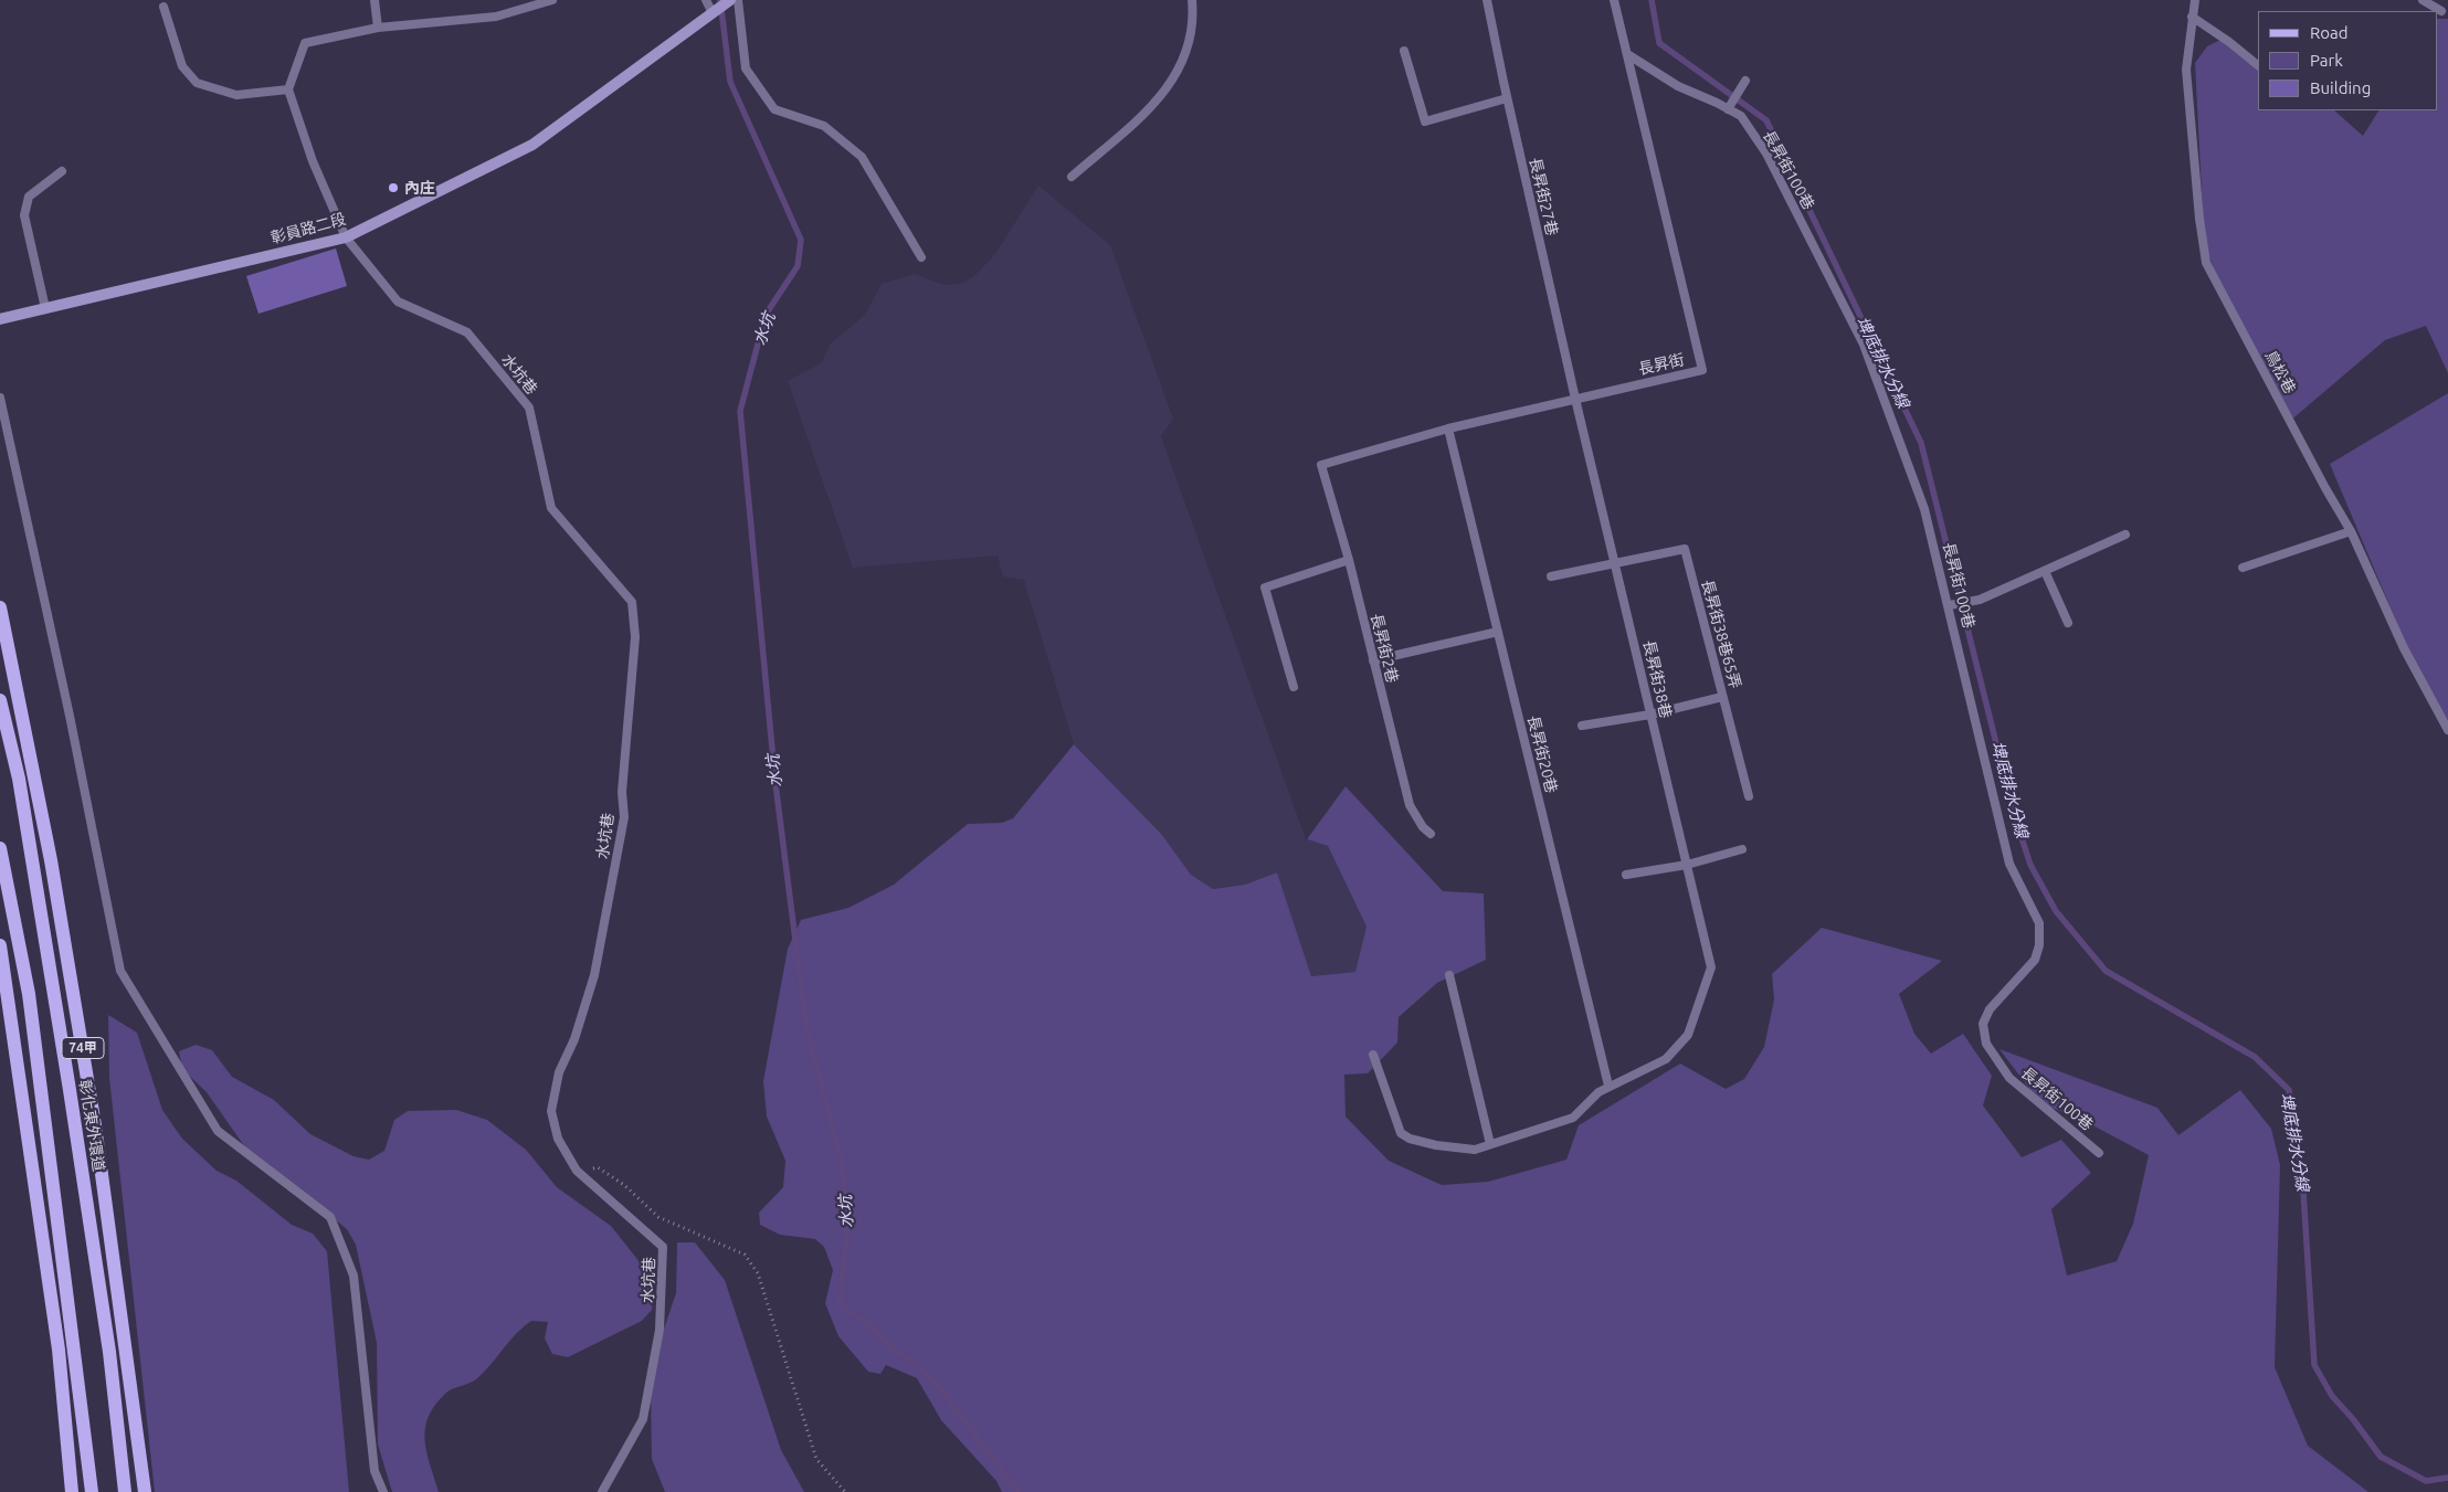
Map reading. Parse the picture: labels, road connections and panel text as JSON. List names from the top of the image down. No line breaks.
{"streets":{"main road":["彰員路二段","74甲","彰化東外環道"],"lane":["長昇街100巷","長昇街27巷","長昇街","鳥松巷","水坑巷","長昇街38巷65弄","長昇街2巷","長昇街38巷","長昇街20巷"]},"crossings":[["長昇街100巷","長昇街"],["長昇街27巷","長昇街"],["長昇街27巷","長昇街38巷"],["彰員路二段","水坑巷"],["長昇街","長昇街2巷"],["長昇街","長昇街38巷"],["長昇街","長昇街20巷"],["長昇街38巷65弄","長昇街38巷"],["長昇街38巷","長昇街20巷"]],"water":["水坑","埤底排水分線"],"places":["內庄"],"legend":["Road","Park","Building"]}
